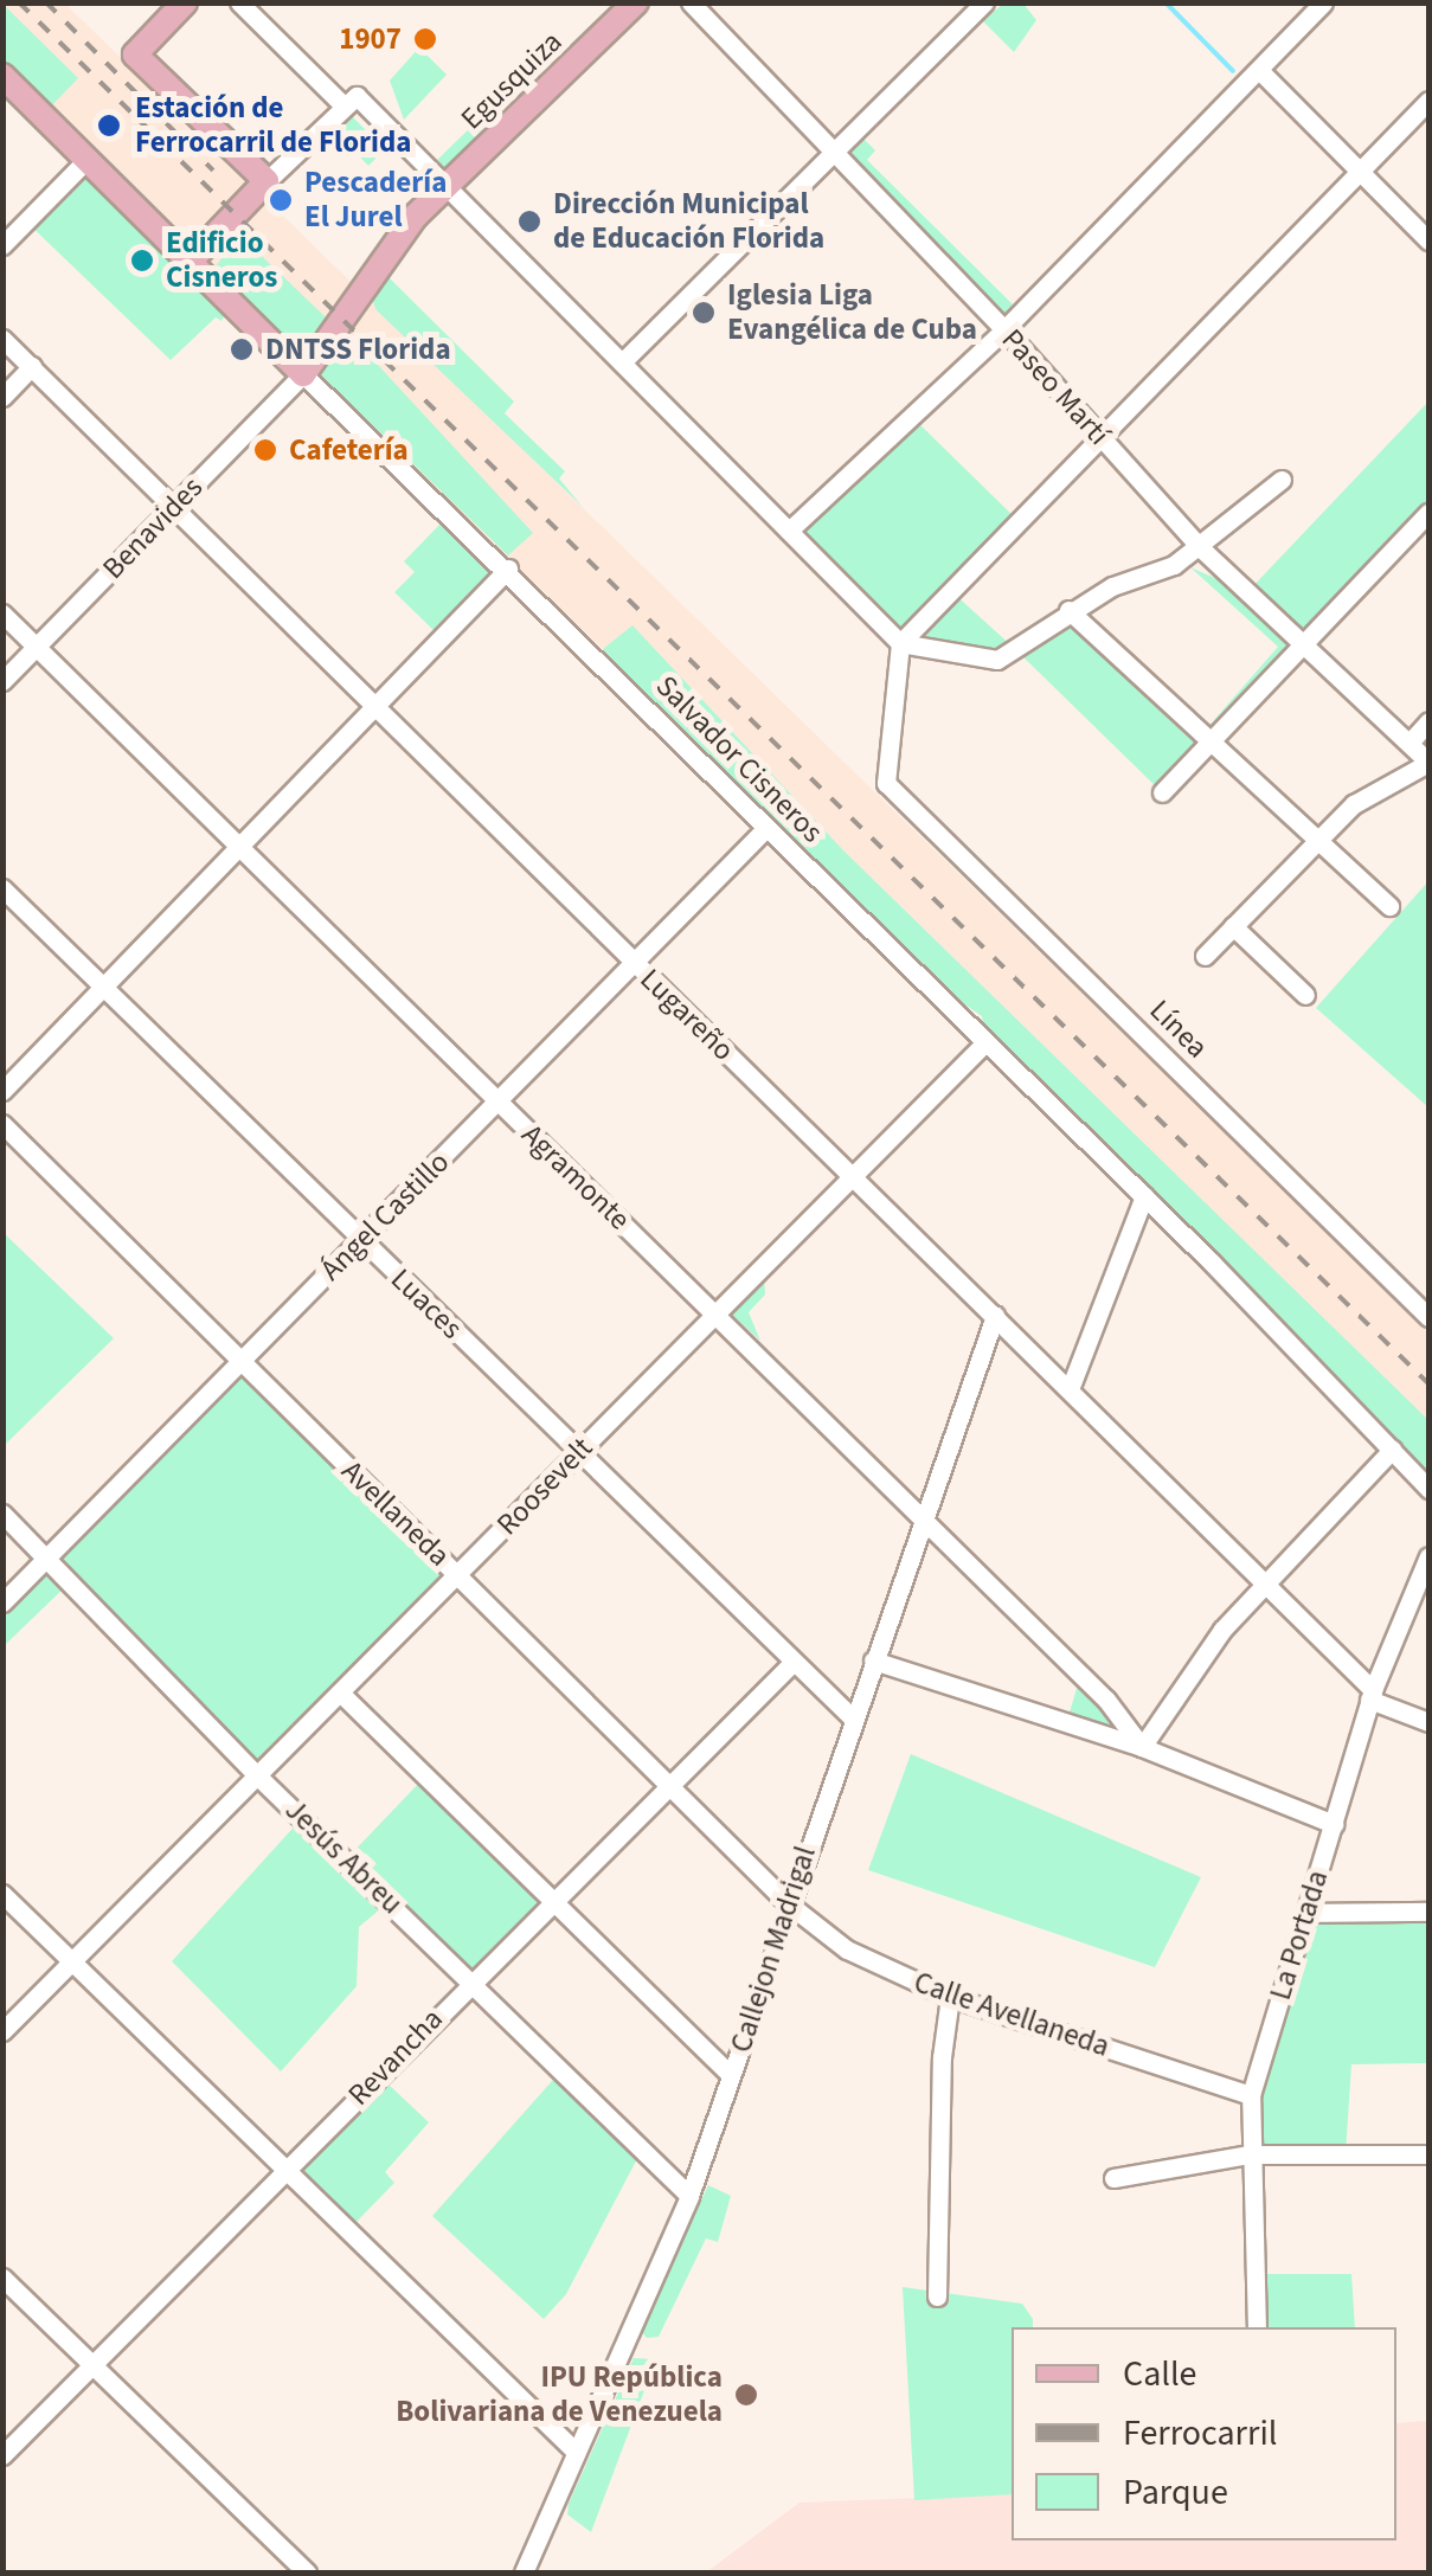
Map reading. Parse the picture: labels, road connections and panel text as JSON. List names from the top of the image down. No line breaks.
{"streets":{"main road":["Egusquiza","Salvador Cisneros"],"street":["Paseo Martí","Benavides","Lugareño","Línea","Agramonte","Ángel Castillo","Luaces","Roosevelt","Avellaneda","Jesús Abreu","La Portada","Callejon Madrigal","Calle Avellaneda","Revancha"]},"crossings":[["Egusquiza","Benavides"],["Egusquiza","Salvador Cisneros"],["Benavides","Salvador Cisneros"],["Benavides","Lugareño"],["Benavides","Agramonte"],["Salvador Cisneros","Ángel Castillo"],["Salvador Cisneros","Roosevelt"],["Lugareño","Ángel Castillo"],["Lugareño","Roosevelt"],["Lugareño","La Portada"],["Lugareño","Callejon Madrigal"],["Agramonte","Ángel Castillo"],["Agramonte","Roosevelt"],["Agramonte","Callejon Madrigal"],["Ángel Castillo","Luaces"],["Ángel Castillo","Avellaneda"],["Ángel Castillo","Jesús Abreu"],["Luaces","Roosevelt"],["Luaces","Callejon Madrigal"],["Luaces","Revancha"],["Roosevelt","Avellaneda"],["Roosevelt","Jesús Abreu"],["Avellaneda","Callejon Madrigal"],["Avellaneda","Calle Avellaneda"],["Avellaneda","Revancha"],["Jesús Abreu","Callejon Madrigal"],["Jesús Abreu","Revancha"],["La Portada","Calle Avellaneda"],["Callejon Madrigal","Calle Avellaneda"]],"places":["1907","Estación de Ferrocarril de Florida","Pescadería El Jurel","Dirección Municipal de Educación Florida","Edificio Cisneros","Iglesia Liga Evangélica de Cuba","DNTSS Florida","Cafetería","IPU República Bolivariana de Venezuela"],"legend":["Calle","Ferrocarril","Parque"]}
